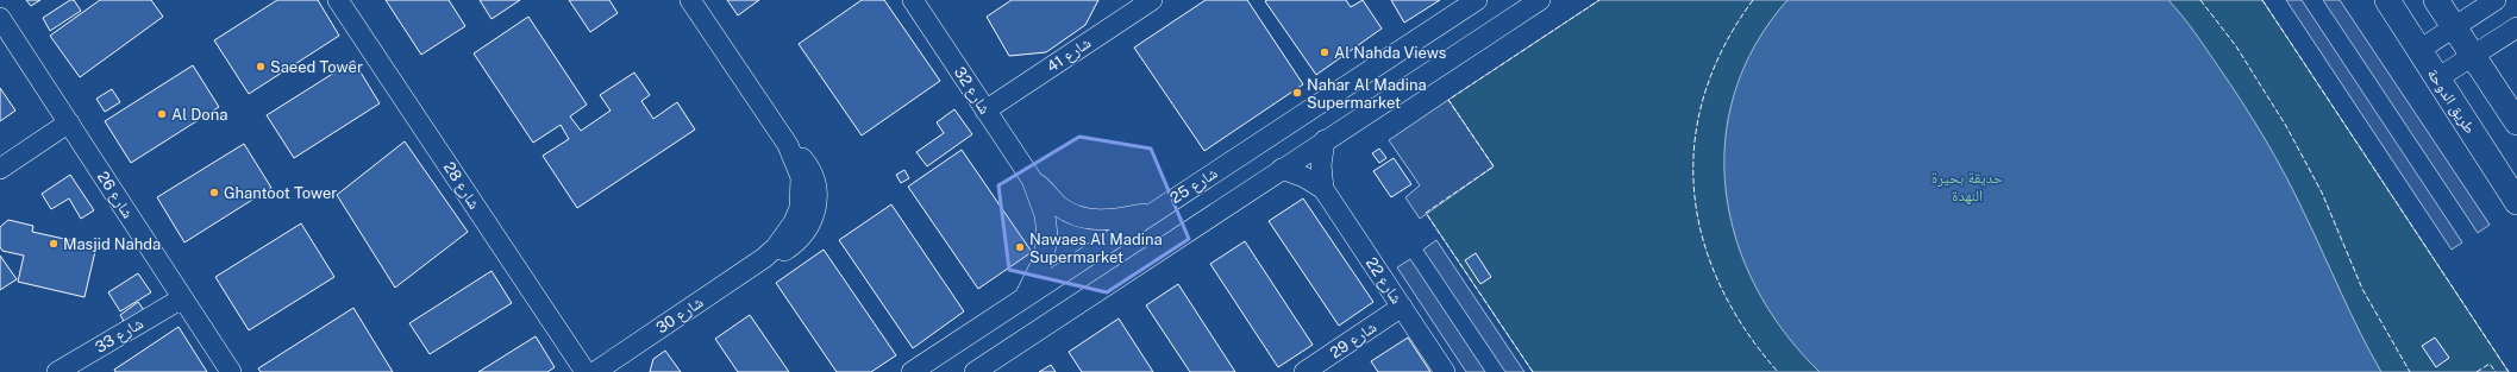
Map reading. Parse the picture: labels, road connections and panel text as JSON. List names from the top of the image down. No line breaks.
{"streets":{"main road":["طريق الدوحة"],"street":["شارع 41","شارع 32","شارع 28","شارع 25","شارع 26","شارع 22","شارع 30","شارع 33","شارع 29"]},"crossings":[["شارع 41","شارع 32"],["شارع 32","شارع 25"],["شارع 26","شارع 33"],["شارع 22","شارع 29"]],"parks":["حديقة بحيرة النهدة"],"places":["Al Nahda Views","Saeed Tower","Nahar Al Madina Supermarket","Al Dona","Ghantoot Tower","Masjid Nahda","Nawaes Al Madina Supermarket"]}
